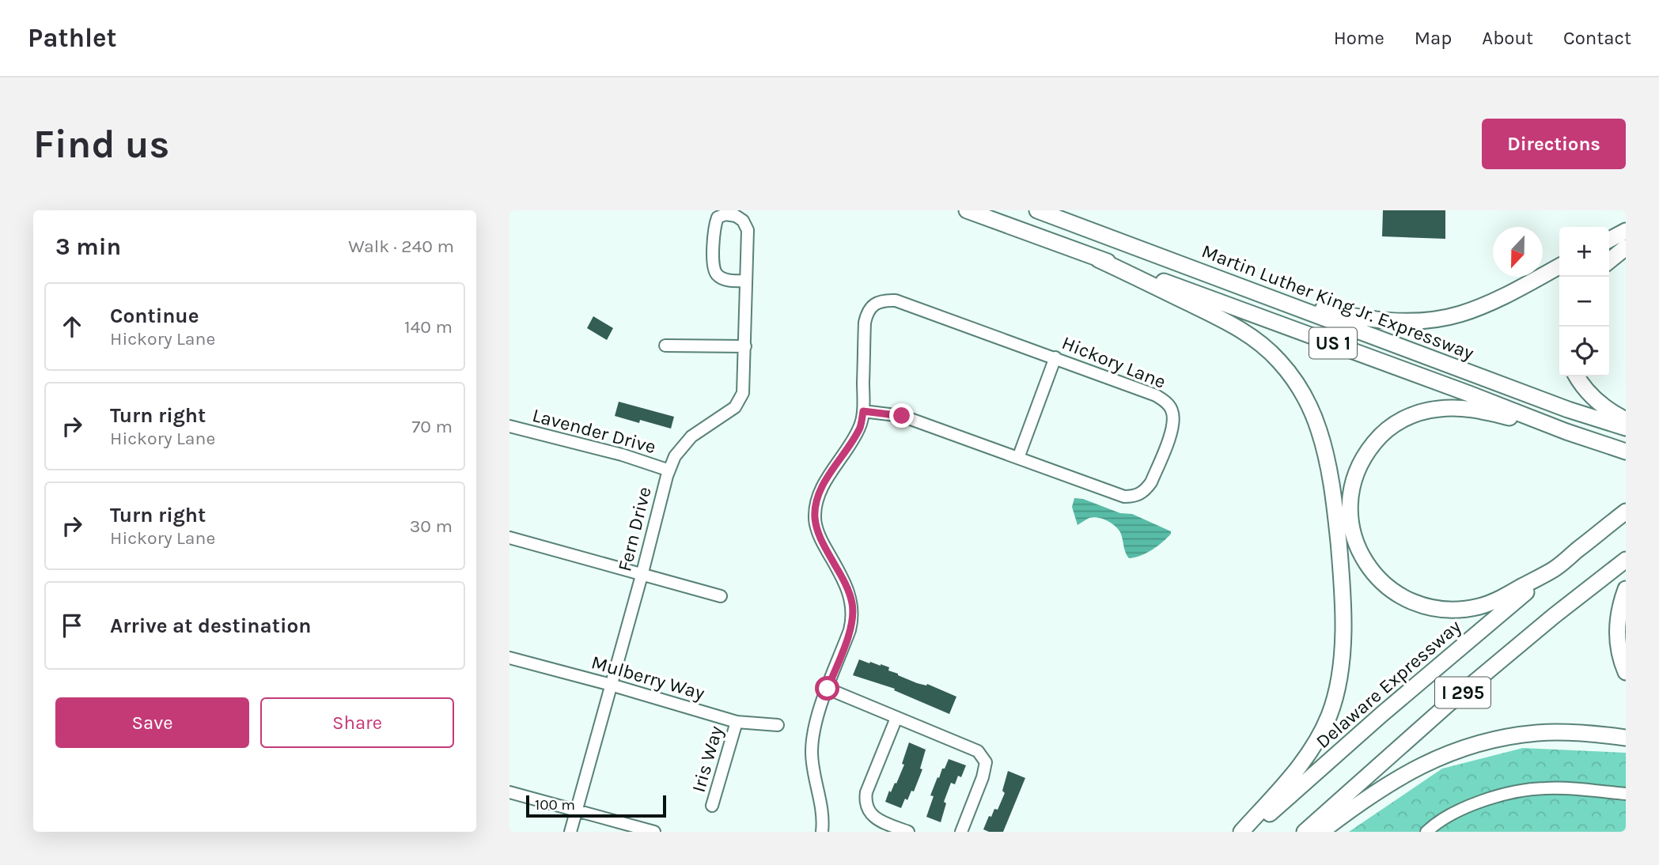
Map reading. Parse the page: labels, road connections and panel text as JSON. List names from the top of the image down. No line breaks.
{"streets":{"highway":["Martin Luther King Jr. Expressway","US 1","Delaware Expressway","I 295"],"street":["Hickory Lane","Lavender Drive","Fern Drive","Mulberry Way","Iris Way"]},"crossings":[["Lavender Drive","Fern Drive"],["Fern Drive","Mulberry Way"],["Mulberry Way","Iris Way"],["Delaware Expressway","I 295"]],"scale_bar":"100 m","north":"bottom","page":{"header":"Pathlet","nav":["Home","Map","About","Contact"],"buttons":["Directions",["Save","Share"]],"title":"Find us","heading":["3 min","Walk · 240 m"],"map_buttons":["+","−"],"list":[["Continue","Hickory Lane","140 m"],["Turn right","Hickory Lane","70 m"],["Turn right","Hickory Lane","30 m"],"Arrive at destination"],"scale":"100 m"}}
